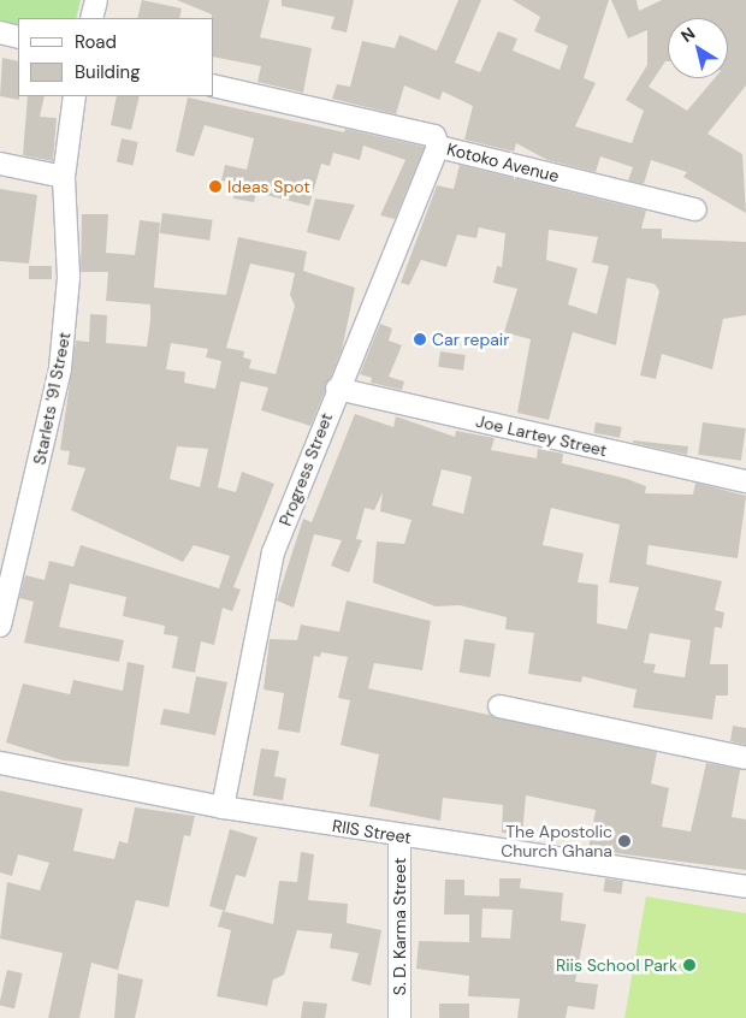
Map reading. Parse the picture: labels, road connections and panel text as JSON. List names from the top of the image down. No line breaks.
{"streets":{"street":["Kotoko Avenue","Starlets '91 Street","Joe Lartey Street","Progress Street","RIIS Street","S. D. Karma Street"]},"crossings":[["Kotoko Avenue","Progress Street"],["Joe Lartey Street","Progress Street"],["Progress Street","RIIS Street"],["RIIS Street","S. D. Karma Street"]],"places":["Ideas Spot","Car repair","The Apostolic Church Ghana","Riis School Park"],"legend":["Road","Building"],"north":"top left"}
